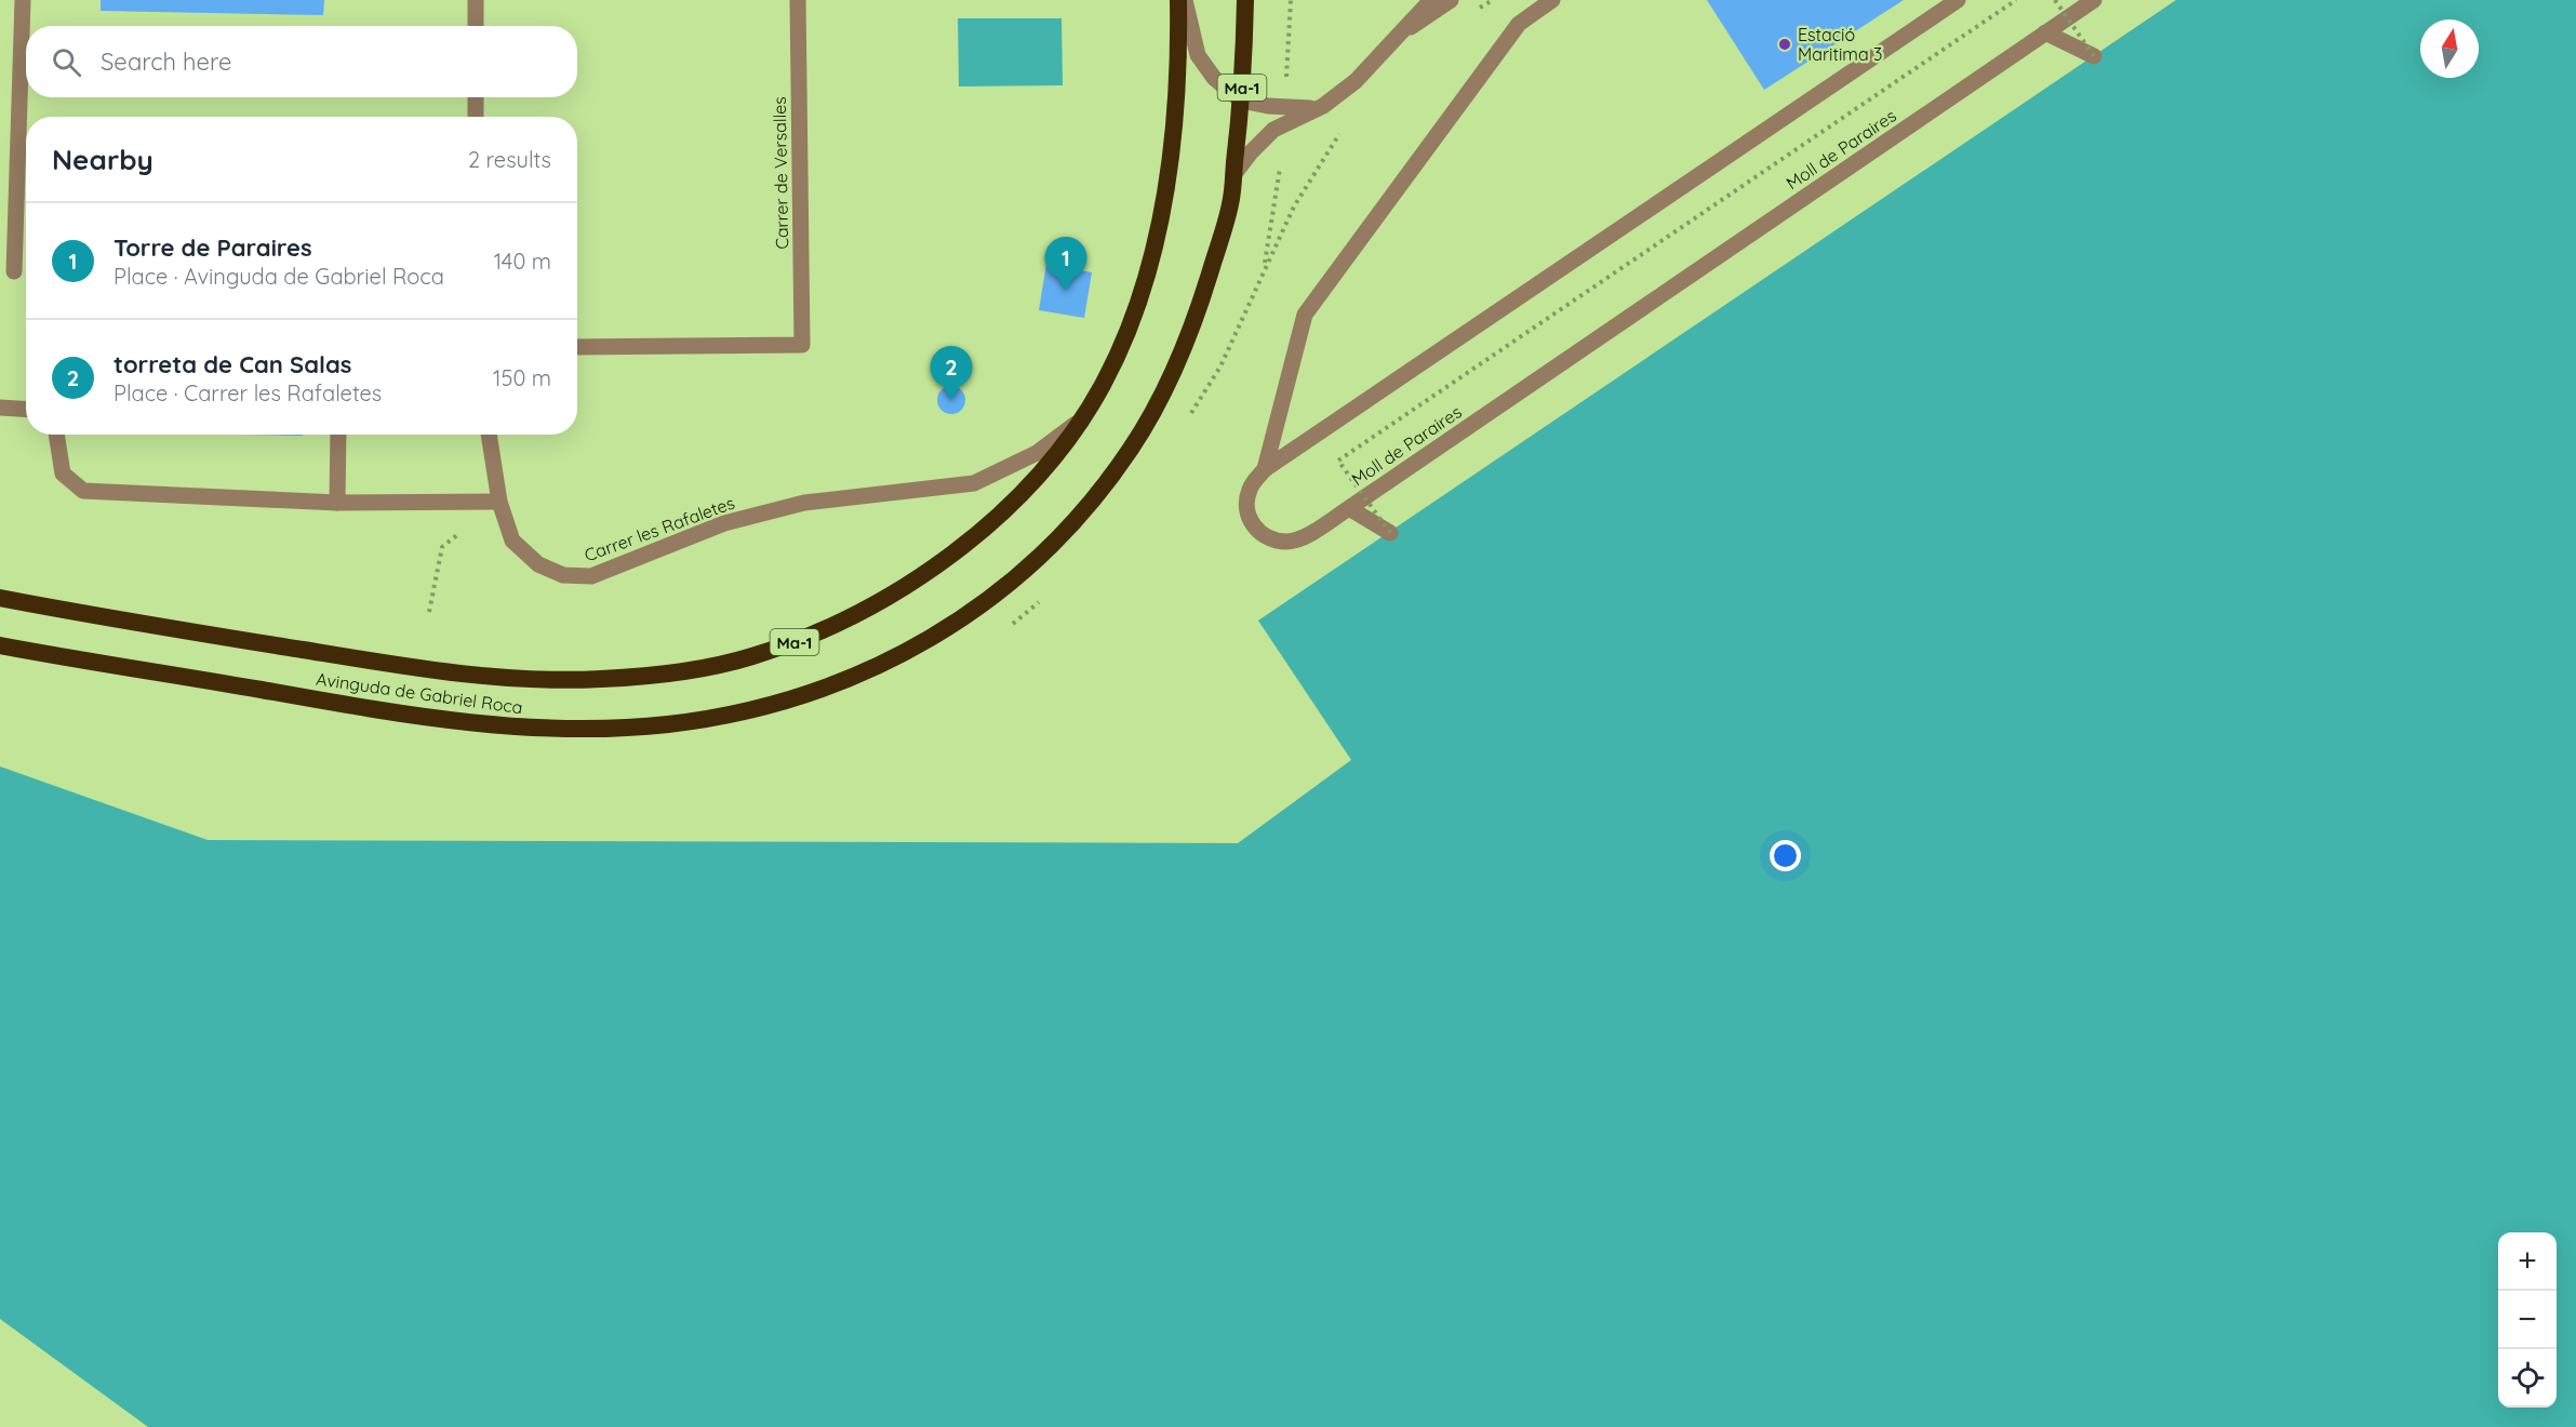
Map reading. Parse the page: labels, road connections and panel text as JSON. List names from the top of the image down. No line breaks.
{"streets":{"highway":["Ma-1","Avinguda de Gabriel Roca"],"street":["Moll de Paraires","Carrer de Versalles","Carrer les Rafaletes"]},"crossings":[["Carrer les Rafaletes","Avinguda de Gabriel Roca"]],"places":["Estació Maritima 3"],"north":"top","page":{"search":"Search here","heading":["Nearby","2 results"],"list":[{"mark":"1","name":"Torre de Paraires","note":"Place · Avinguda de Gabriel Roca","value":"140 m"},{"mark":"2","name":"torreta de Can Salas","note":"Place · Carrer les Rafaletes","value":"150 m"}],"pins":["1","2"],"map_buttons":["+","−"]}}
